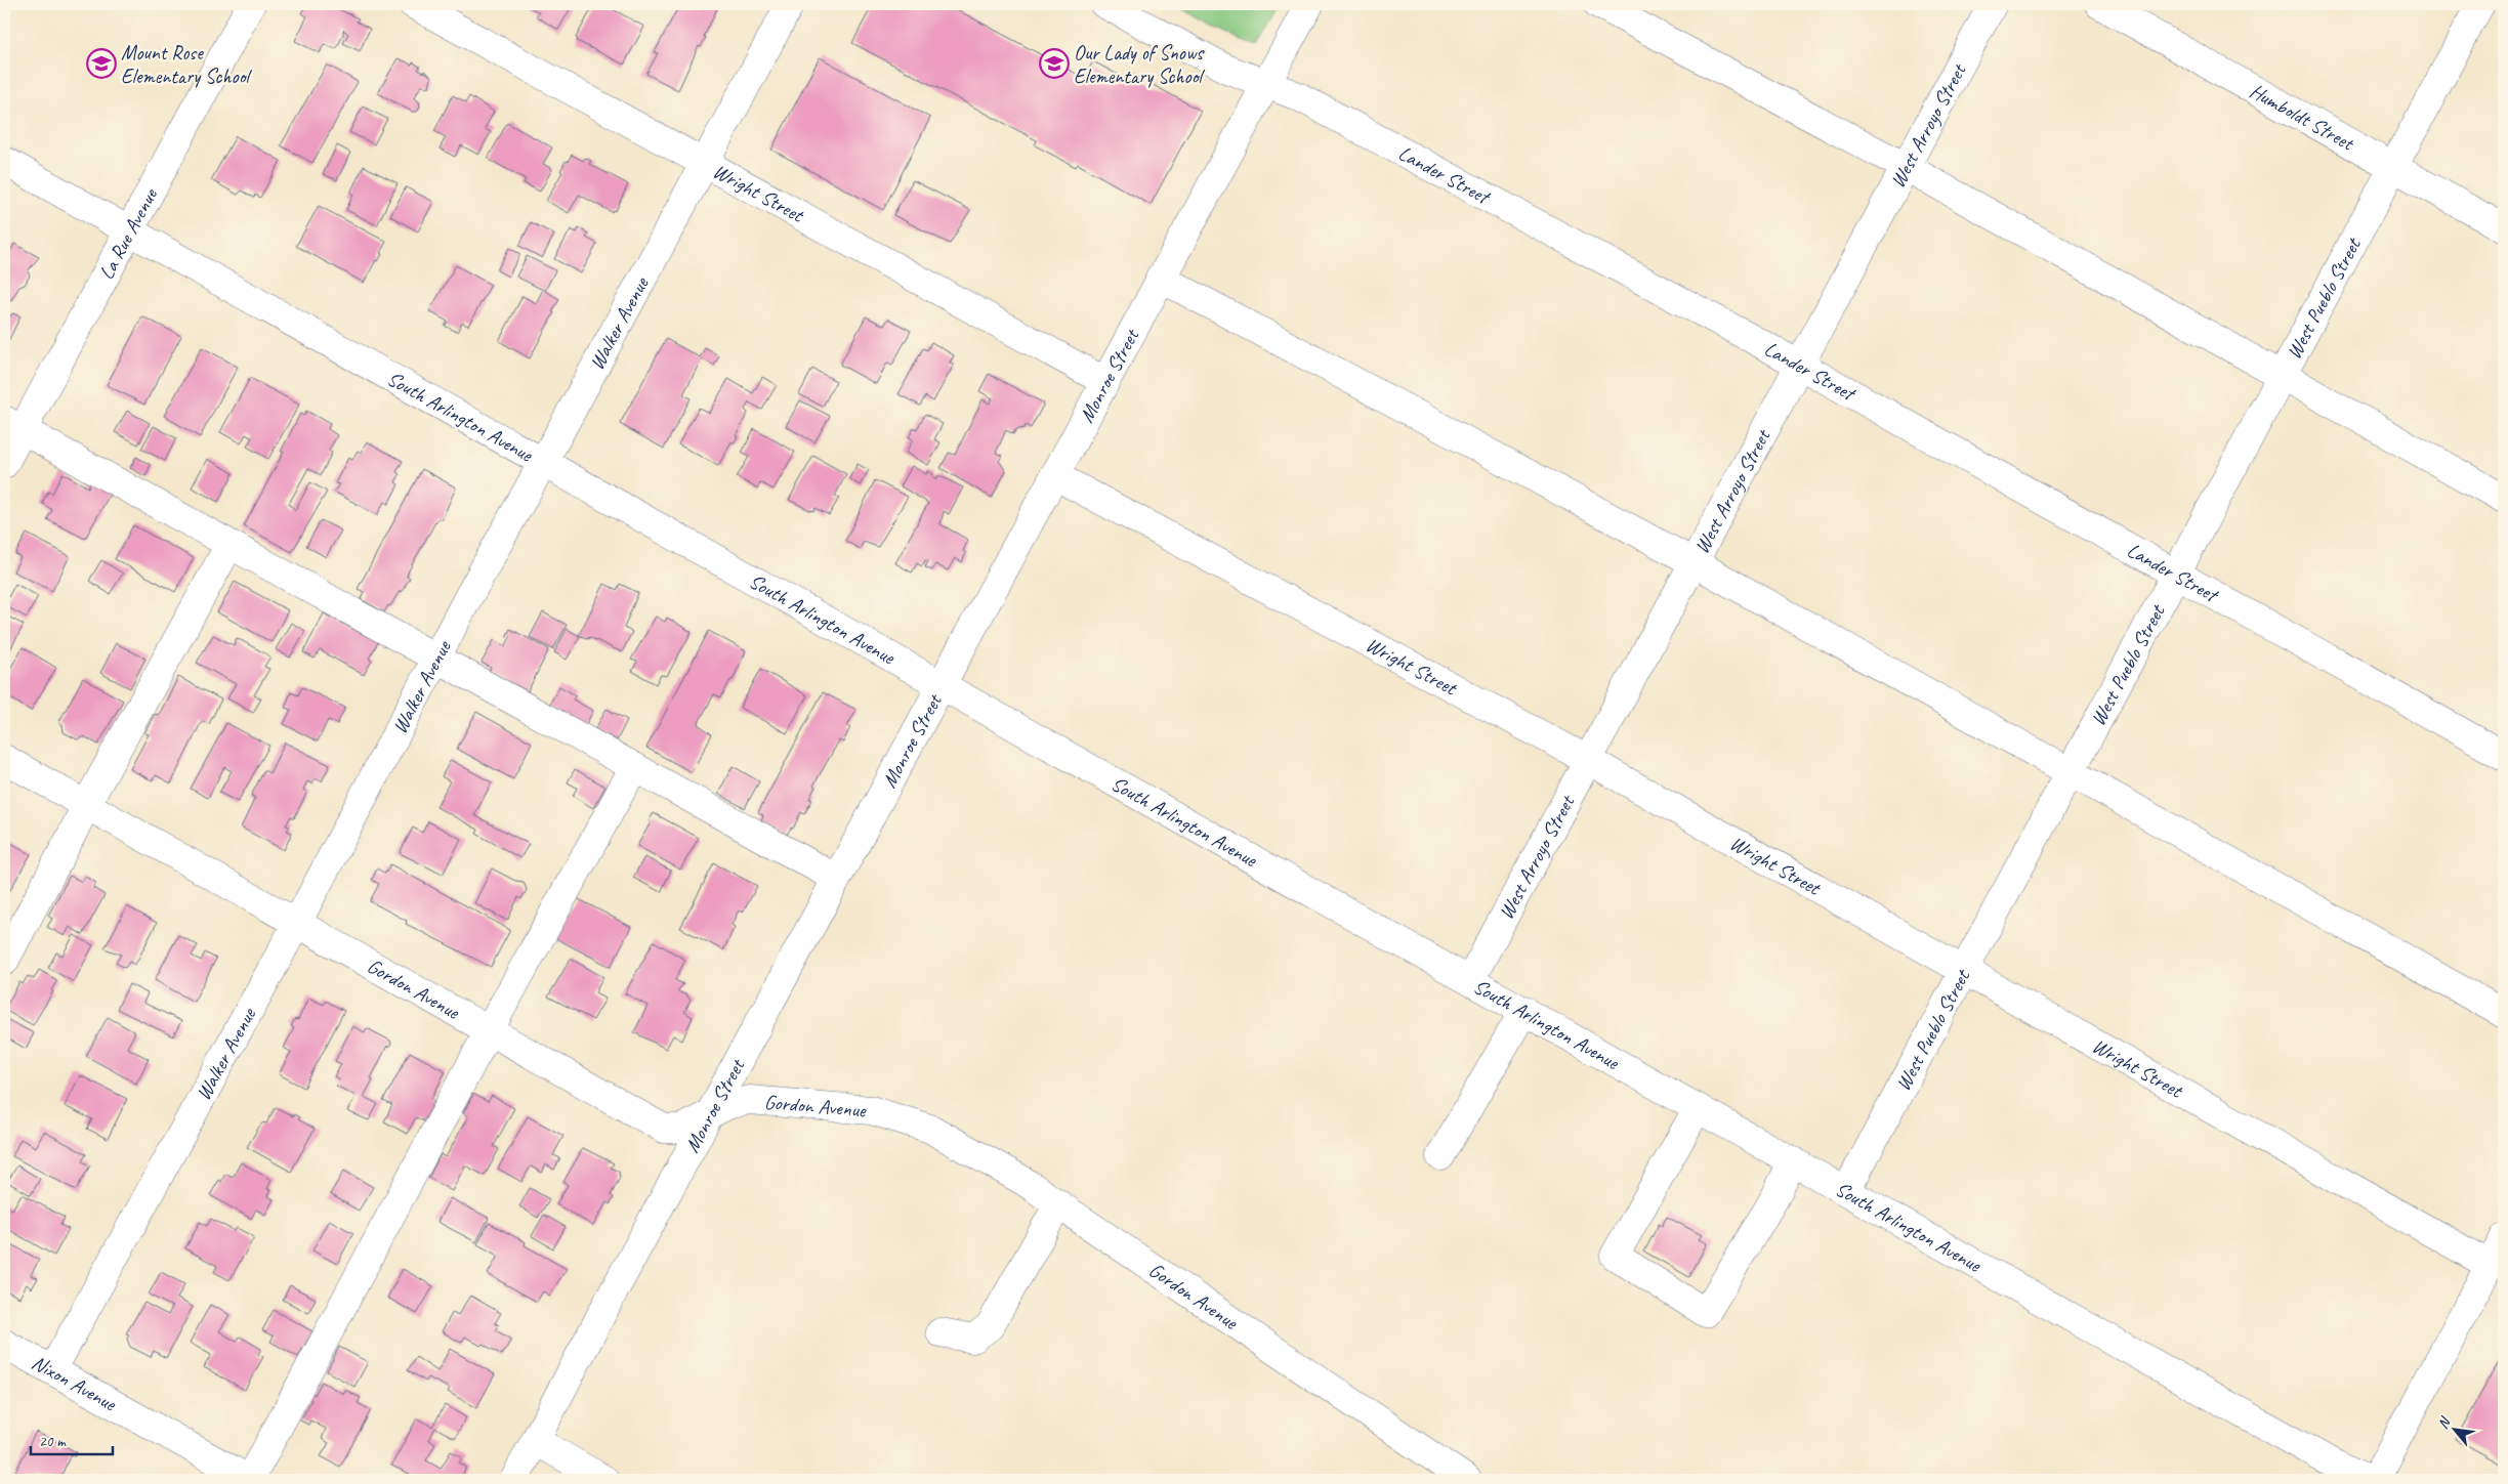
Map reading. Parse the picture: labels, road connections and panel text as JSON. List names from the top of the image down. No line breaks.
{"streets":{"street":["Humboldt Street","West Arroyo Street","Lander Street","Wright Street","La Rue Avenue","West Pueblo Street","Walker Avenue","Monroe Street","South Arlington Avenue","Gordon Avenue","Nixon Avenue"]},"crossings":[["Humboldt Street","West Pueblo Street"],["West Arroyo Street","Lander Street"],["West Arroyo Street","Wright Street"],["West Arroyo Street","South Arlington Avenue"],["Lander Street","West Pueblo Street"],["Lander Street","Monroe Street"],["Wright Street","West Pueblo Street"],["Wright Street","Walker Avenue"],["Wright Street","Monroe Street"],["La Rue Avenue","South Arlington Avenue"],["West Pueblo Street","South Arlington Avenue"],["Walker Avenue","South Arlington Avenue"],["Walker Avenue","Gordon Avenue"],["Walker Avenue","Nixon Avenue"],["Monroe Street","South Arlington Avenue"],["Monroe Street","Gordon Avenue"]],"places":{"school or university":["Mount Rose Elementary School","Our Lady of Snows Elementary School"]},"scale_bar":"20 m","north":"top left"}
